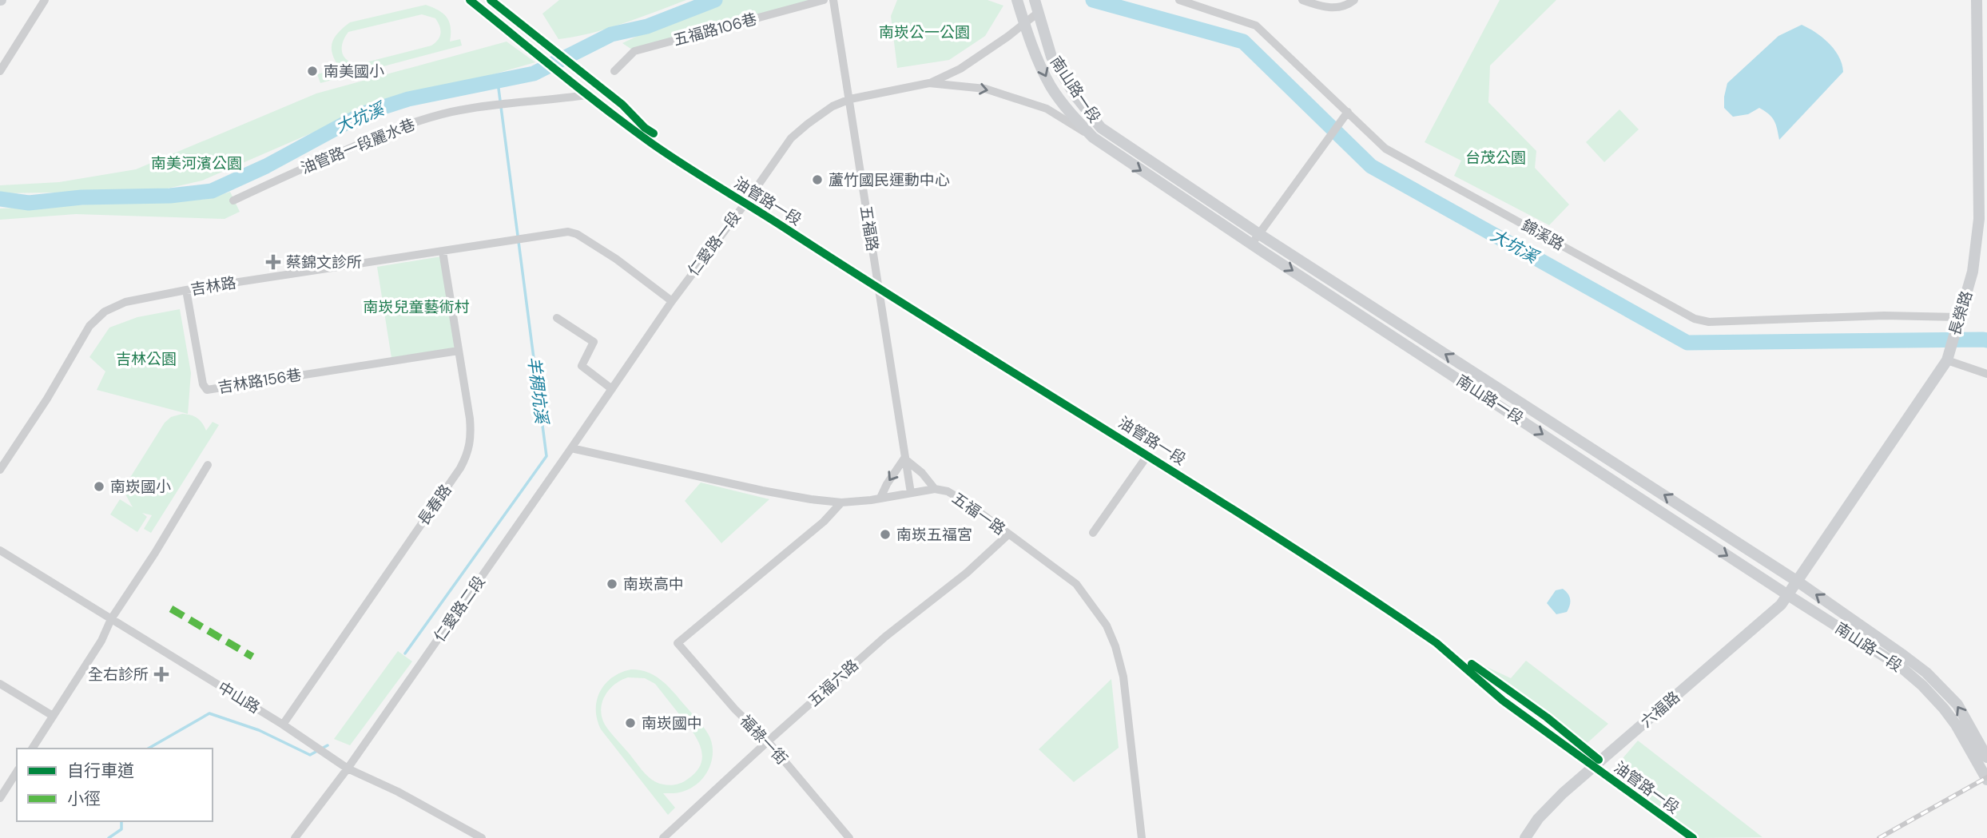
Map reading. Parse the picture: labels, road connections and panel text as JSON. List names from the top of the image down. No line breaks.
{"streets":{"street":["五福路106巷","南山路一段","油管路一段麗水巷","油管路一段","五福路","錦溪路","仁愛路一段","吉林路","長榮路","吉林路156巷","長春路","五福一路","仁愛路二段","五福六路","中山路","六福路","福祿一街"]},"crossings":[["南山路一段","仁愛路一段"],["南山路一段","長榮路"],["南山路一段","六福路"],["油管路一段麗水巷","油管路一段"],["油管路一段","五福路"],["油管路一段","仁愛路一段"],["油管路一段","六福路"],["五福路","仁愛路一段"],["五福路","五福一路"],["錦溪路","長榮路"],["仁愛路一段","吉林路"],["仁愛路一段","五福一路"],["仁愛路一段","仁愛路二段"],["吉林路","吉林路156巷"],["吉林路","長春路"],["長榮路","六福路"],["吉林路156巷","長春路"],["長春路","中山路"],["五福一路","仁愛路二段"],["五福一路","五福六路"],["五福一路","福祿一街"],["仁愛路二段","中山路"],["五福六路","福祿一街"]],"water":["大坑溪","羊稠坑溪"],"parks":["南崁公一公園","台茂公園","南美河濱公園","南崁兒童藝術村","吉林公園"],"places":{"other":["南美國小","蘆竹國民運動中心","南崁國小","南崁五福宮","南崁高中","南崁國中"],"health":["蔡錦文診所","全右診所"]},"legend":["自行車道","小徑"]}
